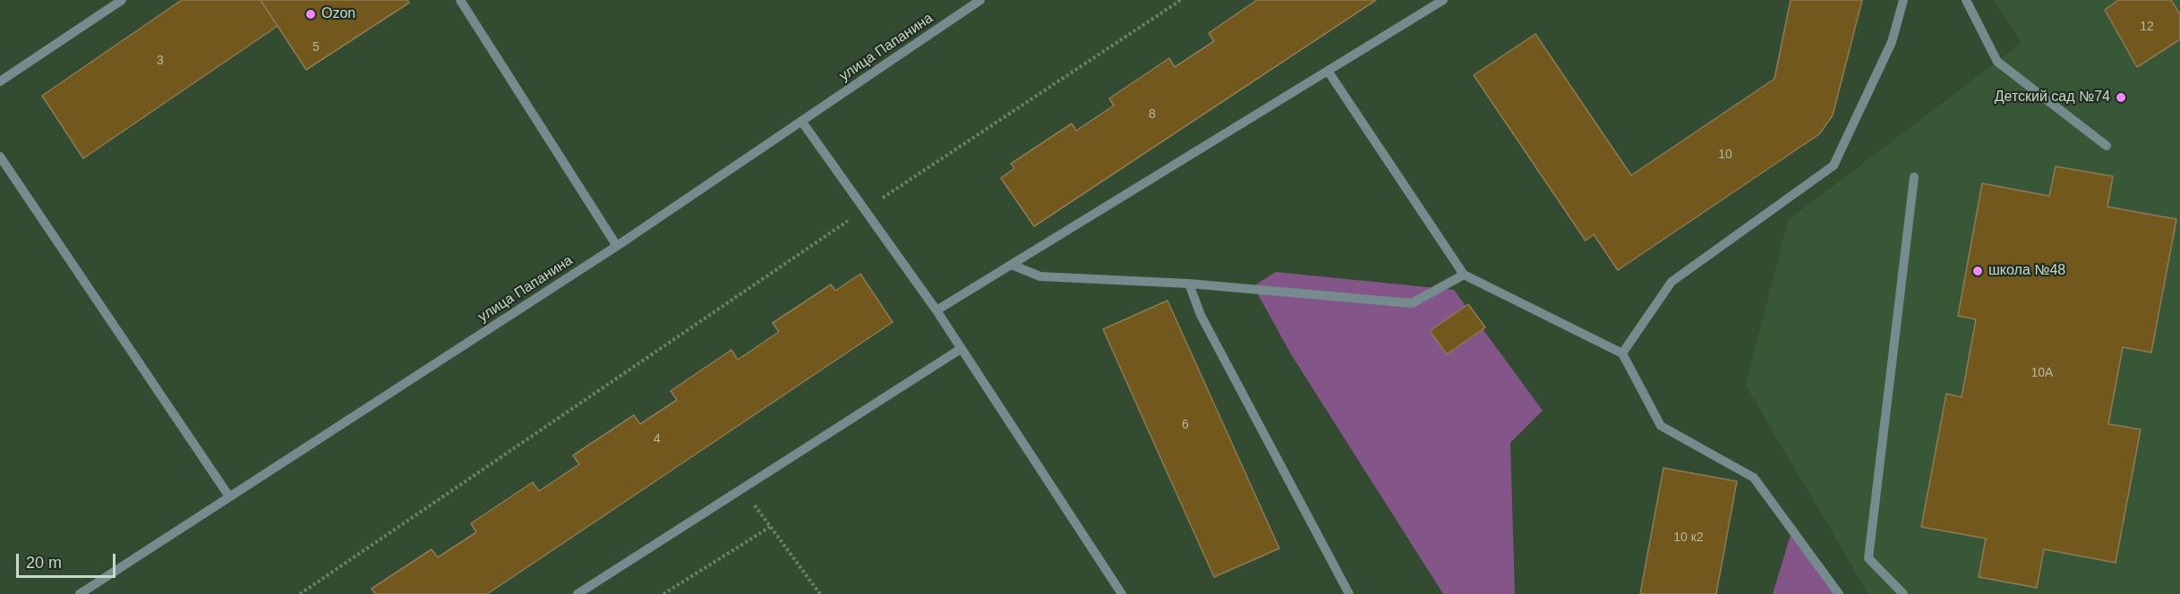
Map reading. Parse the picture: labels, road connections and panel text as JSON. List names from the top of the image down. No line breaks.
{"streets":{"street":["улица Папанина"]},"places":["Ozon","Детский сад №74","школа №48"],"house_numbers":["12","5","3","8","10","10А","6","4","10 к2"],"scale_bar":"20 m"}
